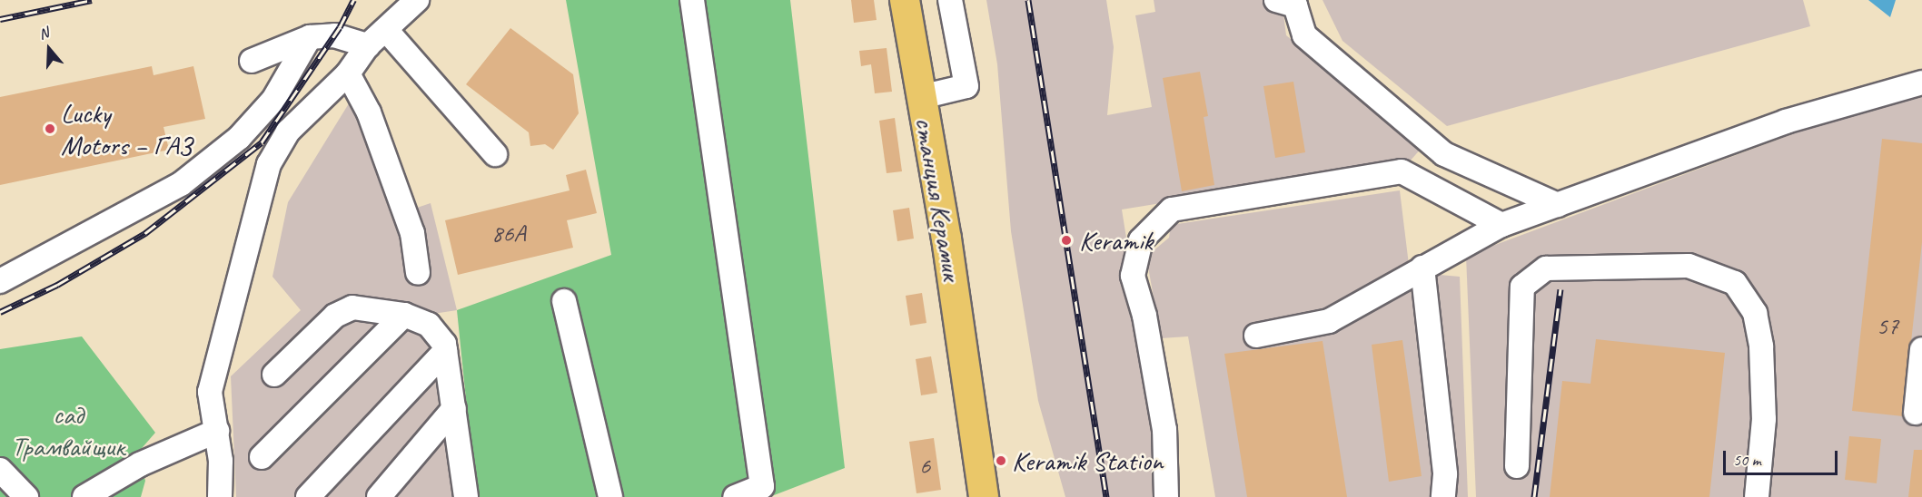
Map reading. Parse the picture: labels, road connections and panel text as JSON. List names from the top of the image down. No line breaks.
{"streets":{"main road":["станция Керамик"]},"parks":["сад Трамвайщик"],"places":["Lucky Motors – ГАЗ","Keramik","Keramik Station"],"house_numbers":["86А","57","6"],"scale_bar":"50 m","north":"top"}
